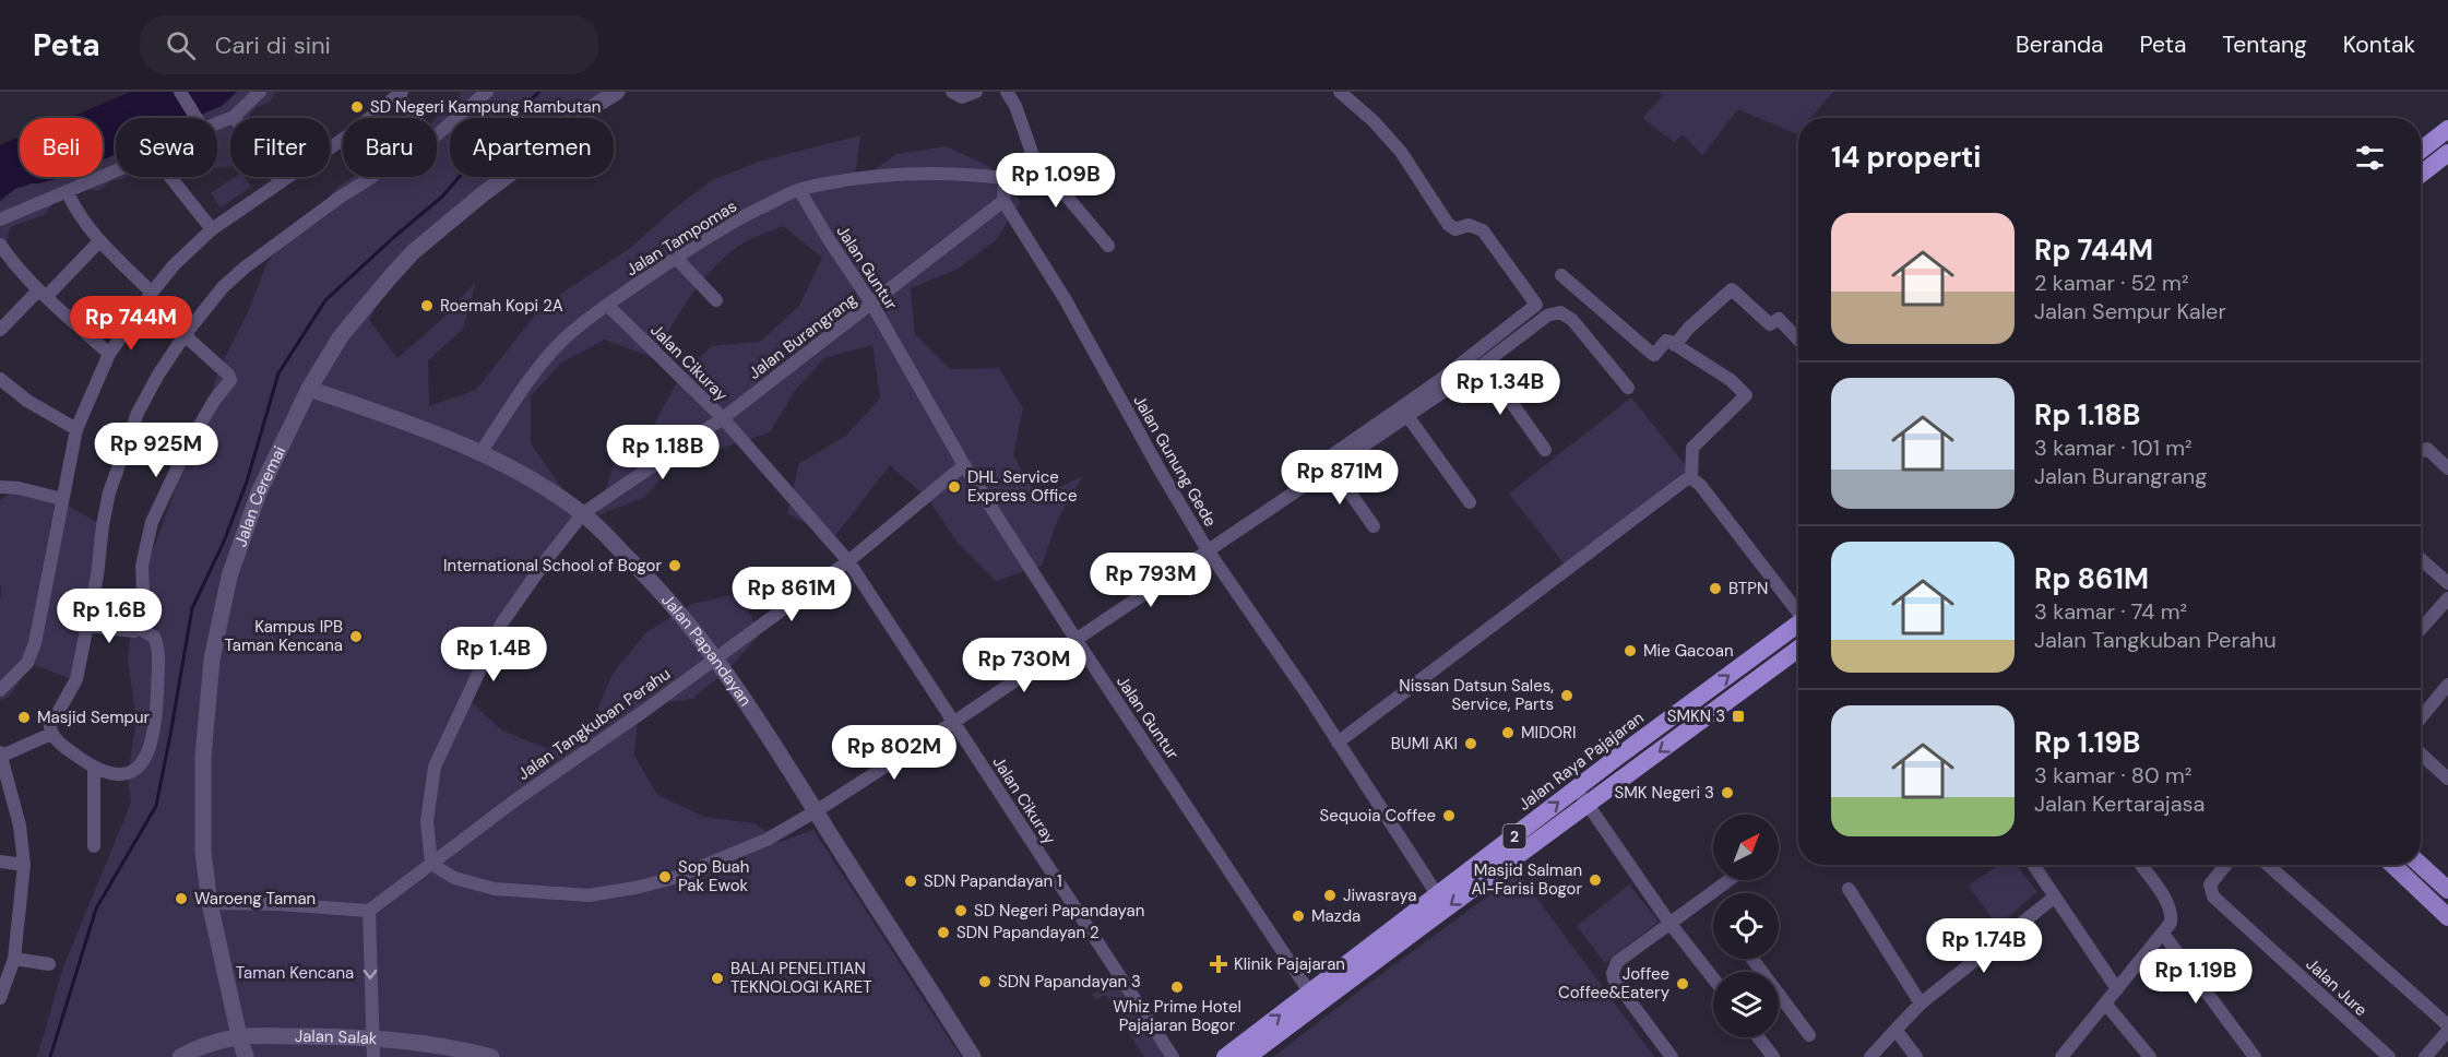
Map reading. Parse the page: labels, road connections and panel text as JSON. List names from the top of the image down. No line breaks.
{"streets":{"highway":["Jalan Raya Pajajaran","2"],"street":["Jalan Tampomas","Jalan Guntur","Jalan Burangrang","Jalan Cikuray","Jalan Gunung Gede","Jalan Ceremai","Jalan Papandayan","Jalan Tangkuban Perahu","Jalan Jure","Jalan Salak"]},"crossings":[["Jalan Tampomas","Jalan Guntur"],["Jalan Tampomas","Jalan Cikuray"],["Jalan Tampomas","Jalan Papandayan"],["Jalan Guntur","Jalan Burangrang"],["Jalan Guntur","Jalan Tangkuban Perahu"],["Jalan Guntur","Jalan Raya Pajajaran"],["Jalan Burangrang","Jalan Cikuray"],["Jalan Burangrang","Jalan Gunung Gede"],["Jalan Burangrang","Jalan Papandayan"],["Jalan Burangrang","Jalan Tangkuban Perahu"],["Jalan Cikuray","Jalan Tangkuban Perahu"],["Jalan Gunung Gede","Jalan Raya Pajajaran"],["Jalan Ceremai","Jalan Papandayan"],["Jalan Ceremai","Jalan Salak"],["Jalan Papandayan","Jalan Tangkuban Perahu"]],"parks":["Taman Kencana"],"places":{"other":["SD Negeri Kampung Rambutan","Roemah Kopi 2A","DHL Service Express Office","International School of Bogor","BTPN","Kampus IPB Taman Kencana","Mie Gacoan","Nissan Datsun Sales, Service, Parts","Masjid Sempur","MIDORI","BUMI AKI","SMK Negeri 3","Sequoia Coffee","Sop Buah Pak Ewok","Masjid Salman Al-Farisi Bogor","SDN Papandayan 1","Jiwasraya","Waroeng Taman","SD Negeri Papandayan","Mazda","SDN Papandayan 2","BALAI PENELITIAN TEKNOLOGI KARET","SDN Papandayan 3","Joffee Coffee&Eatery","Whiz Prime Hotel Pajajaran Bogor"],"transit":["SMKN 3"],"health":["Klinik Pajajaran"]},"north":"top right","page":{"header":"Peta","search":"Cari di sini","nav":["Beranda","Peta","Tentang","Kontak"],"chip":["Beli","Sewa","Filter","Baru","Apartemen"],"heading":"14 properti","price":["Rp 1.09B","Rp 744M","Rp 1.34B","Rp 925M","Rp 1.18B","Rp 871M","Rp 793M","Rp 861M","Rp 1.6B","Rp 1.4B","Rp 730M","Rp 802M","Rp 1.74B","Rp 1.19B"],"list":[{"name":"Rp 744M","note":"2 kamar · 52 m² · Jalan Sempur Kaler"},{"name":"Rp 1.18B","note":"3 kamar · 101 m² · Jalan Burangrang"},{"name":"Rp 861M","note":"3 kamar · 74 m² · Jalan Tangkuban Perahu"},{"name":"Rp 1.19B","note":"3 kamar · 80 m² · Jalan Kertarajasa"}]}}
